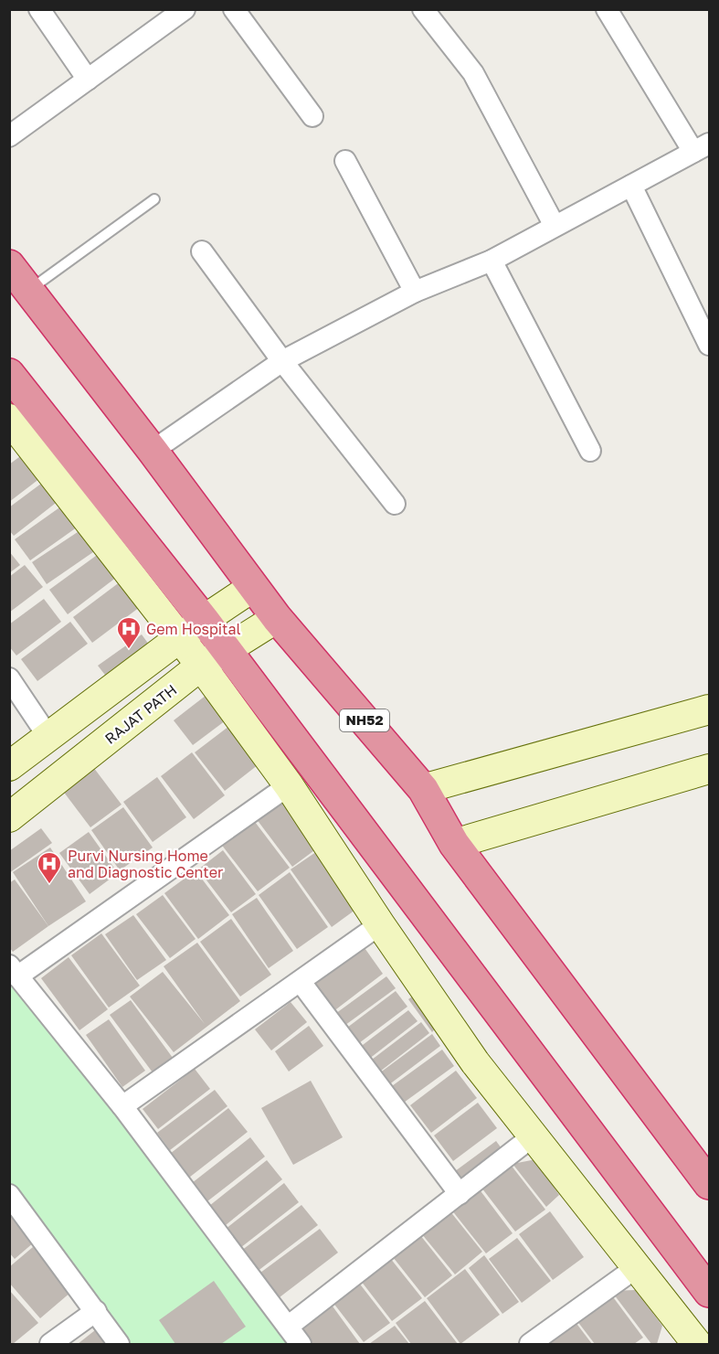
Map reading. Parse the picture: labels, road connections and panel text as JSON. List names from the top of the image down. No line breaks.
{"streets":{"highway":["NH52"],"street":["RAJAT PATH"]},"crossings":[["RAJAT PATH","NH52"]],"places":{"hospital":["Gem Hospital","Purvi Nursing Home and Diagnostic Center"]}}
